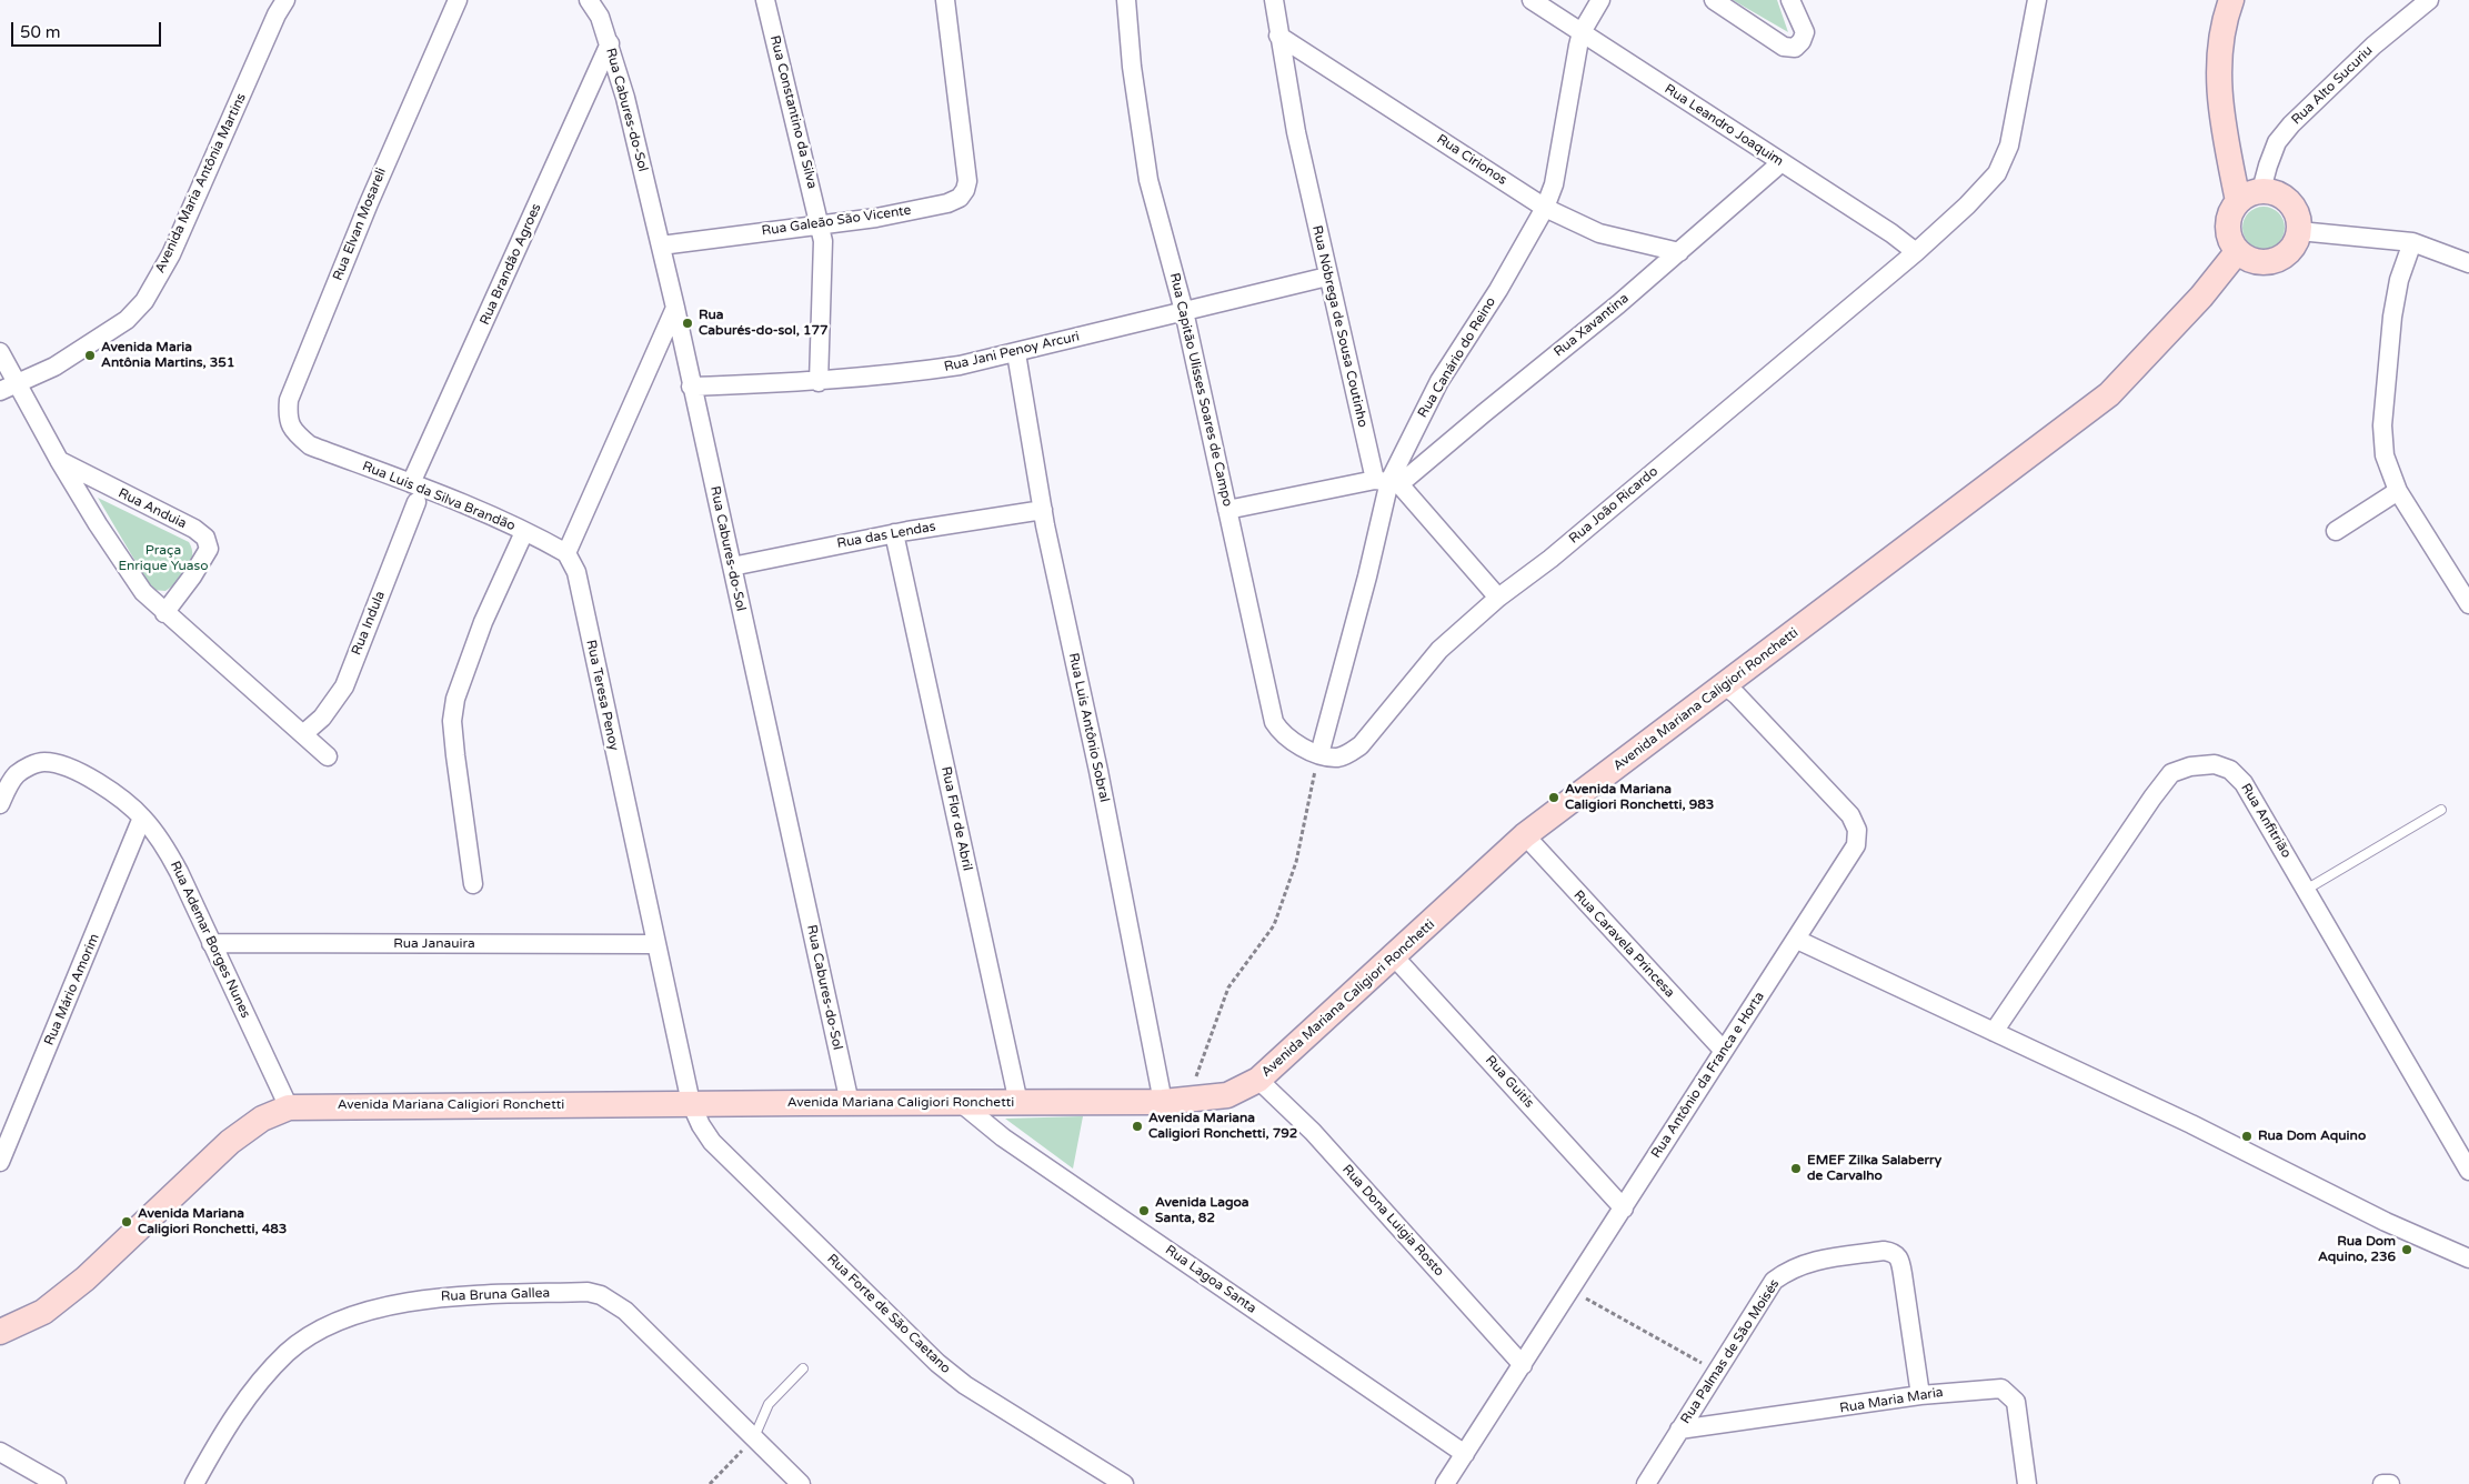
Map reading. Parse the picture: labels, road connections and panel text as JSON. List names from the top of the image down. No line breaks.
{"streets":{"street":["Rua Alto Sucuriu","Rua Cabures-do-Sol","Rua Constantino da Silva","Rua Leandro Joaquim","Rua Cirionos","Avenida Maria Antônia Martins","Rua Galeão São Vicente","Rua Elvan Mosareli","Rua Brandão Agroes","Rua Xavantina","Rua Nóbrega de Sousa Coutinho","Rua Jani Penoy Arcuri","Rua Canário do Reino","Rua Capitão Ulisses Soares de Campo","Rua Luis da Silva Brandão","Rua João Ricardo","Rua Anduia","Rua das Lendas","Rua Indula","Rua Teresa Penoy","Avenida Mariana Caligiori Ronchetti","Rua Luis Antônio Sobral","Rua Flor de Abril","Rua Anfitrião","Rua Ademar Borges Nunes","Rua Janauira","Rua Caravela Princesa","Rua Mário Amorim","Rua Antônio da Franca e Horta","Rua Guitis","Rua Dona Luigia Rosto","Rua Lagoa Santa","Rua Bruna Gallea","Rua Forte de São Caetano","Rua Palmas de São Moisés","Rua Maria Maria"]},"crossings":[["Rua Alto Sucuriu","Avenida Mariana Caligiori Ronchetti"],["Rua Cabures-do-Sol","Rua Galeão São Vicente"],["Rua Cabures-do-Sol","Rua Brandão Agroes"],["Rua Cabures-do-Sol","Rua Jani Penoy Arcuri"],["Rua Cabures-do-Sol","Rua das Lendas"],["Rua Cabures-do-Sol","Avenida Mariana Caligiori Ronchetti"],["Rua Constantino da Silva","Rua Galeão São Vicente"],["Rua Constantino da Silva","Rua Jani Penoy Arcuri"],["Rua Leandro Joaquim","Rua Xavantina"],["Rua Leandro Joaquim","Rua Canário do Reino"],["Rua Leandro Joaquim","Rua João Ricardo"],["Rua Cirionos","Rua Xavantina"],["Rua Cirionos","Rua Nóbrega de Sousa Coutinho"],["Rua Cirionos","Rua Canário do Reino"],["Rua Elvan Mosareli","Rua Luis da Silva Brandão"],["Rua Brandão Agroes","Rua Luis da Silva Brandão"],["Rua Xavantina","Rua Nóbrega de Sousa Coutinho"],["Rua Xavantina","Rua Canário do Reino"],["Rua Xavantina","Rua Capitão Ulisses Soares de Campo"],["Rua Nóbrega de Sousa Coutinho","Rua Jani Penoy Arcuri"],["Rua Nóbrega de Sousa Coutinho","Rua Canário do Reino"],["Rua Nóbrega de Sousa Coutinho","Rua João Ricardo"],["Rua Jani Penoy Arcuri","Rua Capitão Ulisses Soares de Campo"],["Rua Jani Penoy Arcuri","Rua Luis Antônio Sobral"],["Rua Canário do Reino","Rua Capitão Ulisses Soares de Campo"],["Rua Canário do Reino","Rua João Ricardo"],["Rua Capitão Ulisses Soares de Campo","Rua João Ricardo"],["Rua Luis da Silva Brandão","Rua Teresa Penoy"],["Rua das Lendas","Rua Luis Antônio Sobral"],["Rua das Lendas","Rua Flor de Abril"],["Rua Teresa Penoy","Avenida Mariana Caligiori Ronchetti"],["Rua Teresa Penoy","Rua Janauira"],["Rua Teresa Penoy","Rua Forte de São Caetano"],["Avenida Mariana Caligiori Ronchetti","Rua Luis Antônio Sobral"],["Avenida Mariana Caligiori Ronchetti","Rua Flor de Abril"],["Avenida Mariana Caligiori Ronchetti","Rua Ademar Borges Nunes"],["Avenida Mariana Caligiori Ronchetti","Rua Caravela Princesa"],["Avenida Mariana Caligiori Ronchetti","Rua Antônio da Franca e Horta"],["Avenida Mariana Caligiori Ronchetti","Rua Guitis"],["Avenida Mariana Caligiori Ronchetti","Rua Dona Luigia Rosto"],["Avenida Mariana Caligiori Ronchetti","Rua Lagoa Santa"],["Avenida Mariana Caligiori Ronchetti","Rua Forte de São Caetano"],["Rua Ademar Borges Nunes","Rua Janauira"],["Rua Ademar Borges Nunes","Rua Mário Amorim"],["Rua Caravela Princesa","Rua Antônio da Franca e Horta"],["Rua Antônio da Franca e Horta","Rua Guitis"],["Rua Antônio da Franca e Horta","Rua Dona Luigia Rosto"],["Rua Antônio da Franca e Horta","Rua Lagoa Santa"],["Rua Palmas de São Moisés","Rua Maria Maria"]],"parks":["Praça Enrique Yuaso"],"places":["Rua Caburés-do-sol, 177","Avenida Maria Antônia Martins, 351","Avenida Mariana Caligiori Ronchetti, 983","Avenida Mariana Caligiori Ronchetti, 792","Rua Dom Aquino","EMEF Zilka Salaberry de Carvalho","Avenida Lagoa Santa, 82","Avenida Mariana Caligiori Ronchetti, 483","Rua Dom Aquino, 236"],"scale_bar":"50 m"}
